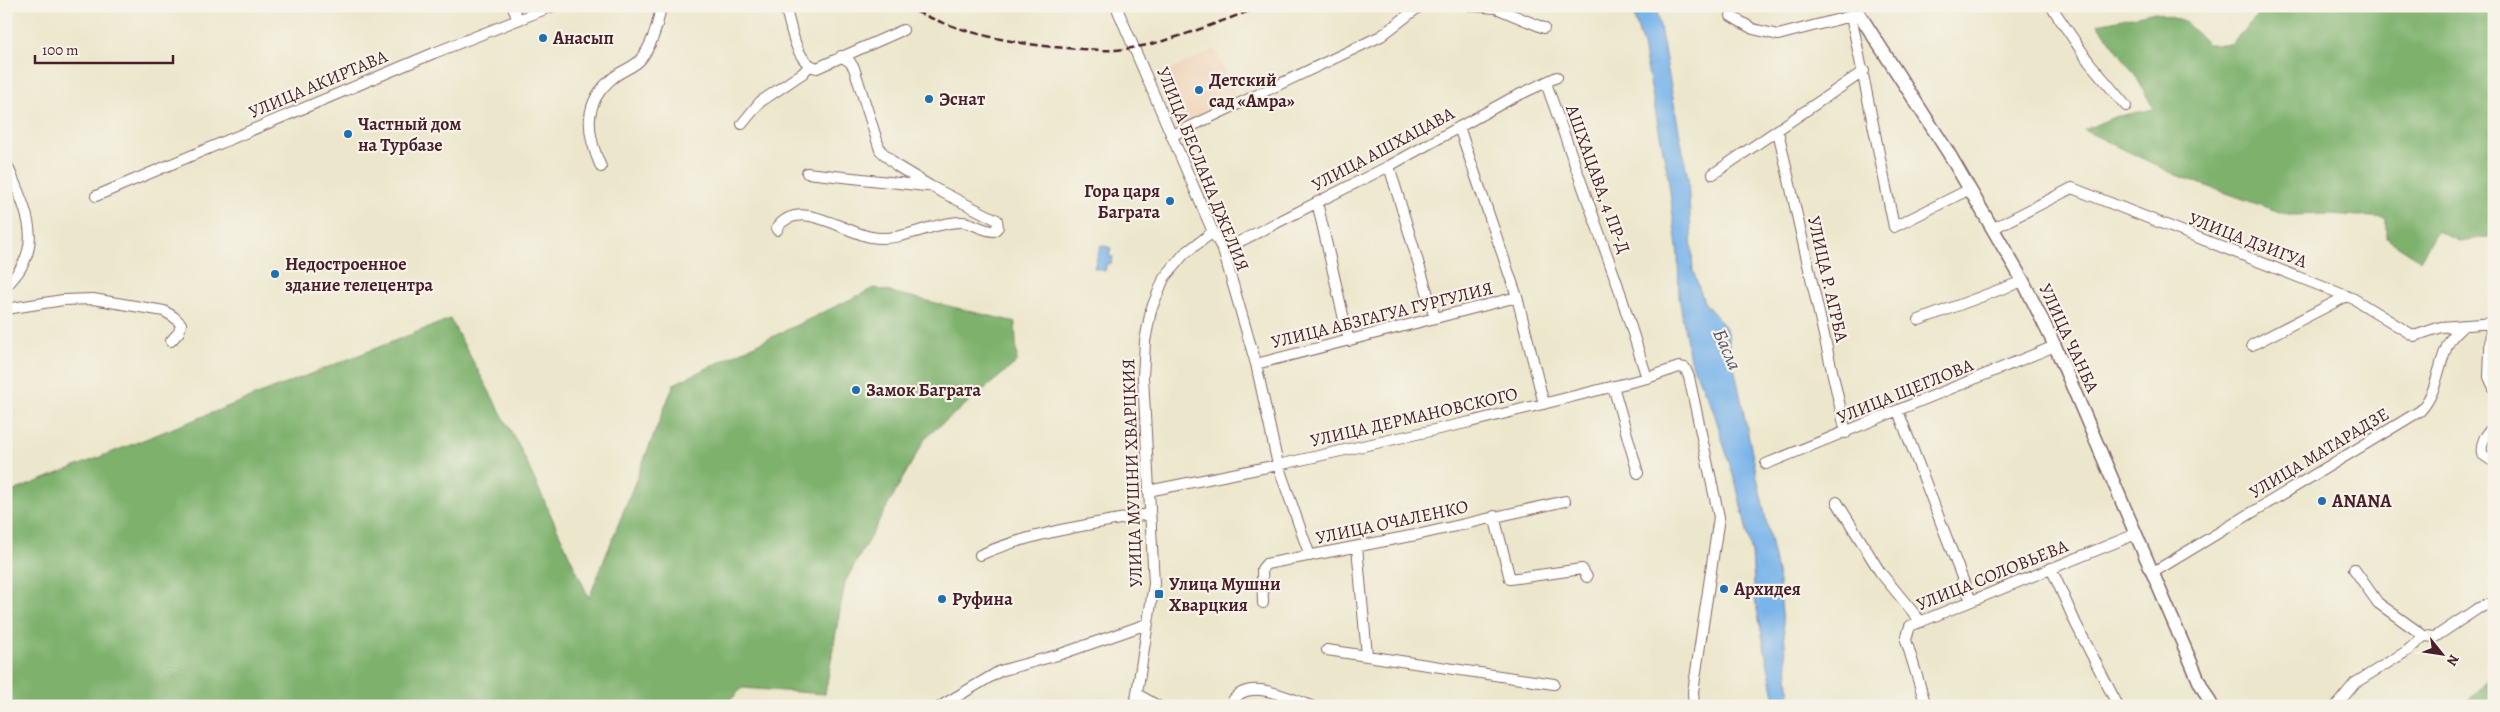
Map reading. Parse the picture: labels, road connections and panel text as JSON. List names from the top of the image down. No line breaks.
{"streets":{"street":["УЛИЦА АКИРТАВА","УЛИЦА АШХАЦАВА","УЛИЦА БЕСЛАНА ДЖЕЛИЯ","АШХАЦАВА, 4 ПР-Д","УЛИЦА ДЗИГУА","УЛИЦА Р. АГРБА","УЛИЦА АБЗГАГУА ГУРГУЛИЯ","УЛИЦА ЧАНБА","УЛИЦА ЩЕГЛОВА","УЛИЦА ДЕРМАНОВСКОГО","УЛИЦА МАТАРАДЗЕ","УЛИЦА МУШНИ ХВАРЦКИЯ","УЛИЦА ОЧАЛЕНКО","УЛИЦА СОЛОВЬЕВА"]},"crossings":[["УЛИЦА АШХАЦАВА","УЛИЦА БЕСЛАНА ДЖЕЛИЯ"],["УЛИЦА АШХАЦАВА","АШХАЦАВА, 4 ПР-Д"],["УЛИЦА БЕСЛАНА ДЖЕЛИЯ","УЛИЦА АБЗГАГУА ГУРГУЛИЯ"],["УЛИЦА БЕСЛАНА ДЖЕЛИЯ","УЛИЦА ДЕРМАНОВСКОГО"],["УЛИЦА БЕСЛАНА ДЖЕЛИЯ","УЛИЦА МУШНИ ХВАРЦКИЯ"],["УЛИЦА БЕСЛАНА ДЖЕЛИЯ","УЛИЦА ОЧАЛЕНКО"],["АШХАЦАВА, 4 ПР-Д","УЛИЦА ДЕРМАНОВСКОГО"],["УЛИЦА ДЗИГУА","УЛИЦА ЧАНБА"],["УЛИЦА ДЗИГУА","УЛИЦА МАТАРАДЗЕ"],["УЛИЦА Р. АГРБА","УЛИЦА ЩЕГЛОВА"],["УЛИЦА ЧАНБА","УЛИЦА ЩЕГЛОВА"],["УЛИЦА ЧАНБА","УЛИЦА МАТАРАДЗЕ"],["УЛИЦА ЧАНБА","УЛИЦА СОЛОВЬЕВА"],["УЛИЦА ДЕРМАНОВСКОГО","УЛИЦА МУШНИ ХВАРЦКИЯ"]],"water":["Басла"],"places":{"other":["Анасып","Детский сад «Амра»","Эснат","Частный дом на Турбазе","Гора царя Баграта","Недостроенное здание телецентра","Замок Баграта","ANANA","Архидея","Руфина"],"transit":["Улица Мушни Хварцкия"]},"scale_bar":"100 m","north":"bottom right"}
